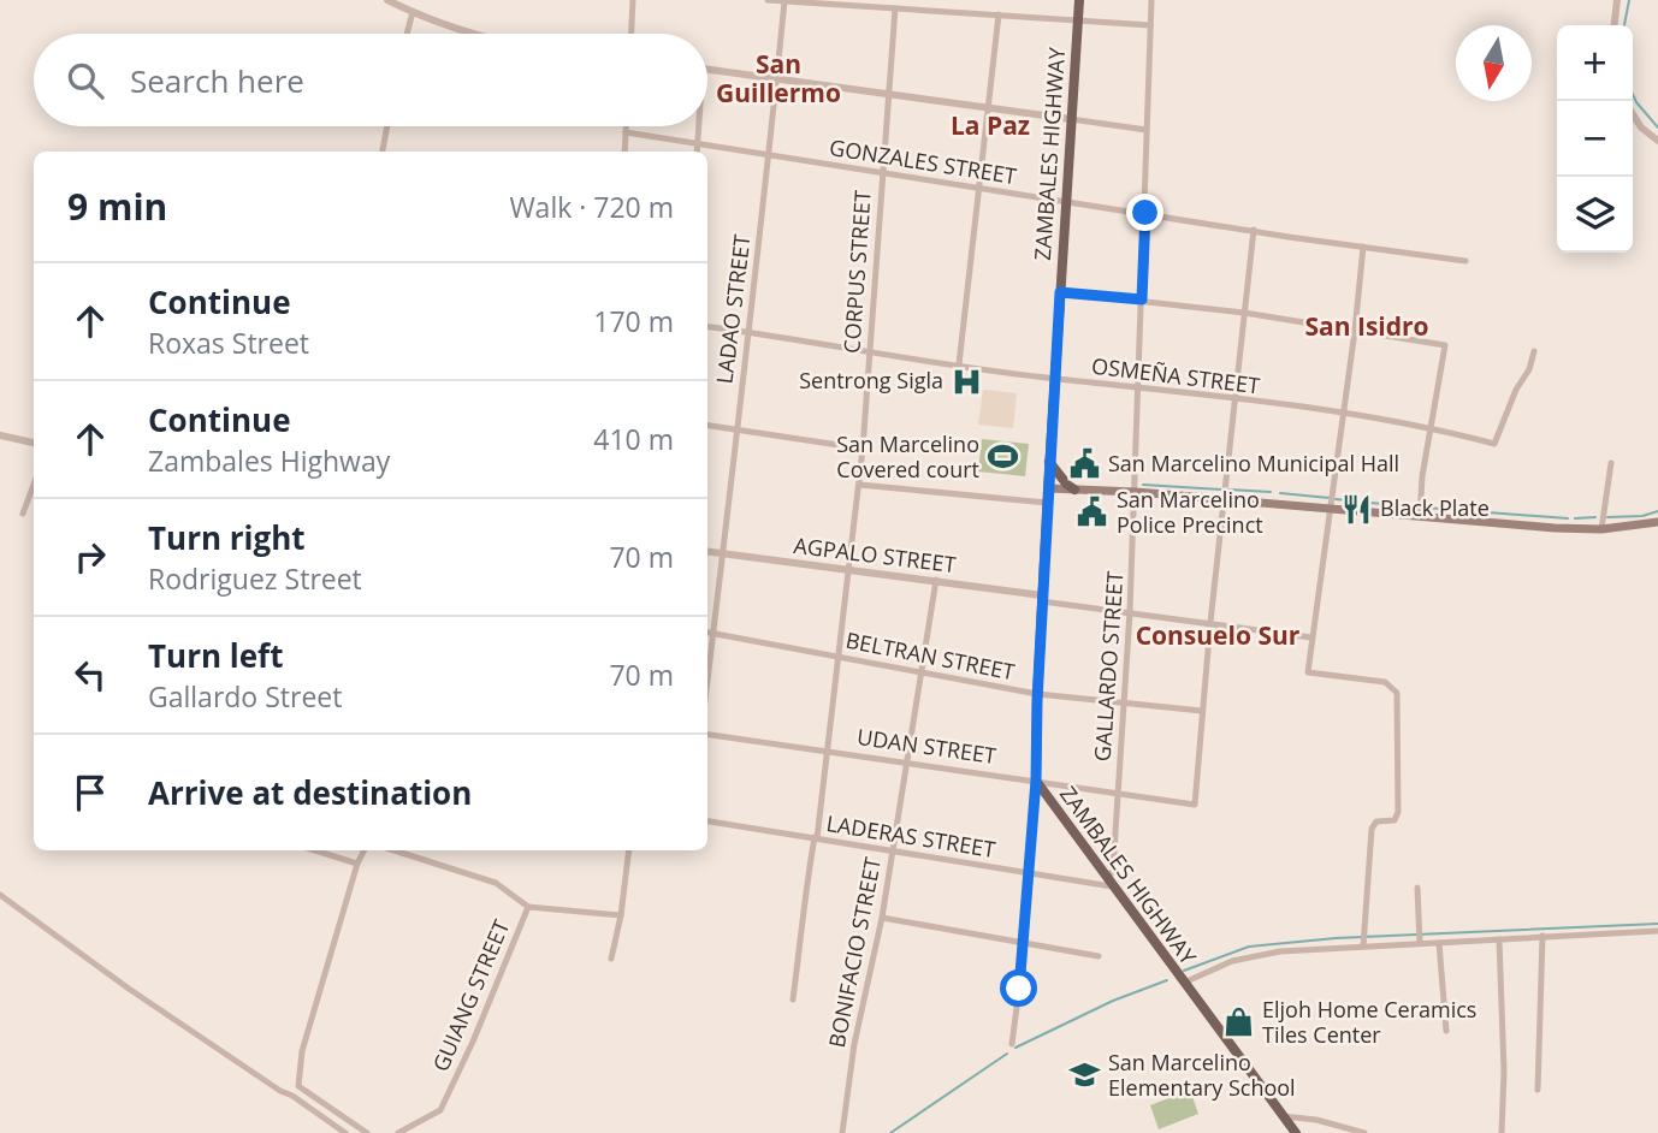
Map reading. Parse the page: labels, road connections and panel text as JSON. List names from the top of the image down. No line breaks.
{"streets":{"main road":["ZAMBALES HIGHWAY"],"street":["GONZALES STREET","CORPUS STREET","LADAO STREET","OSMEÑA STREET","AGPALO STREET","BELTRAN STREET","GALLARDO STREET","UDAN STREET","LADERAS STREET","BONIFACIO STREET","GUIANG STREET"]},"crossings":[["ZAMBALES HIGHWAY","GONZALES STREET"],["ZAMBALES HIGHWAY","OSMEÑA STREET"],["ZAMBALES HIGHWAY","AGPALO STREET"],["ZAMBALES HIGHWAY","BELTRAN STREET"],["ZAMBALES HIGHWAY","GALLARDO STREET"],["ZAMBALES HIGHWAY","UDAN STREET"],["ZAMBALES HIGHWAY","LADERAS STREET"],["GONZALES STREET","CORPUS STREET"],["GONZALES STREET","LADAO STREET"],["GONZALES STREET","GALLARDO STREET"],["CORPUS STREET","OSMEÑA STREET"],["CORPUS STREET","AGPALO STREET"],["CORPUS STREET","BELTRAN STREET"],["CORPUS STREET","UDAN STREET"],["CORPUS STREET","LADERAS STREET"],["LADAO STREET","OSMEÑA STREET"],["LADAO STREET","AGPALO STREET"],["LADAO STREET","BELTRAN STREET"],["OSMEÑA STREET","GALLARDO STREET"],["AGPALO STREET","GALLARDO STREET"],["AGPALO STREET","BONIFACIO STREET"],["BELTRAN STREET","GALLARDO STREET"],["BELTRAN STREET","UDAN STREET"],["BELTRAN STREET","BONIFACIO STREET"],["GALLARDO STREET","UDAN STREET"],["GALLARDO STREET","LADERAS STREET"],["UDAN STREET","BONIFACIO STREET"],["LADERAS STREET","BONIFACIO STREET"]],"districts":["San Guillermo","La Paz","San Isidro","Consuelo Sur"],"places":{"hospital":["Sentrong Sigla"],"sports":["San Marcelino Covered court"],"public building":["San Marcelino Municipal Hall","San Marcelino Police Precinct"],"restaurant":["Black Plate"],"shop":["Eljoh Home Ceramics Tiles Center"],"school or university":["San Marcelino Elementary School"]},"north":"bottom","page":{"map_buttons":["+","−"],"search":"Search here","heading":["9 min","Walk · 720 m"],"list":[["Continue","Roxas Street","170 m"],["Continue","Zambales Highway","410 m"],["Turn right","Rodriguez Street","70 m"],["Turn left","Gallardo Street","70 m"],"Arrive at destination"]}}
